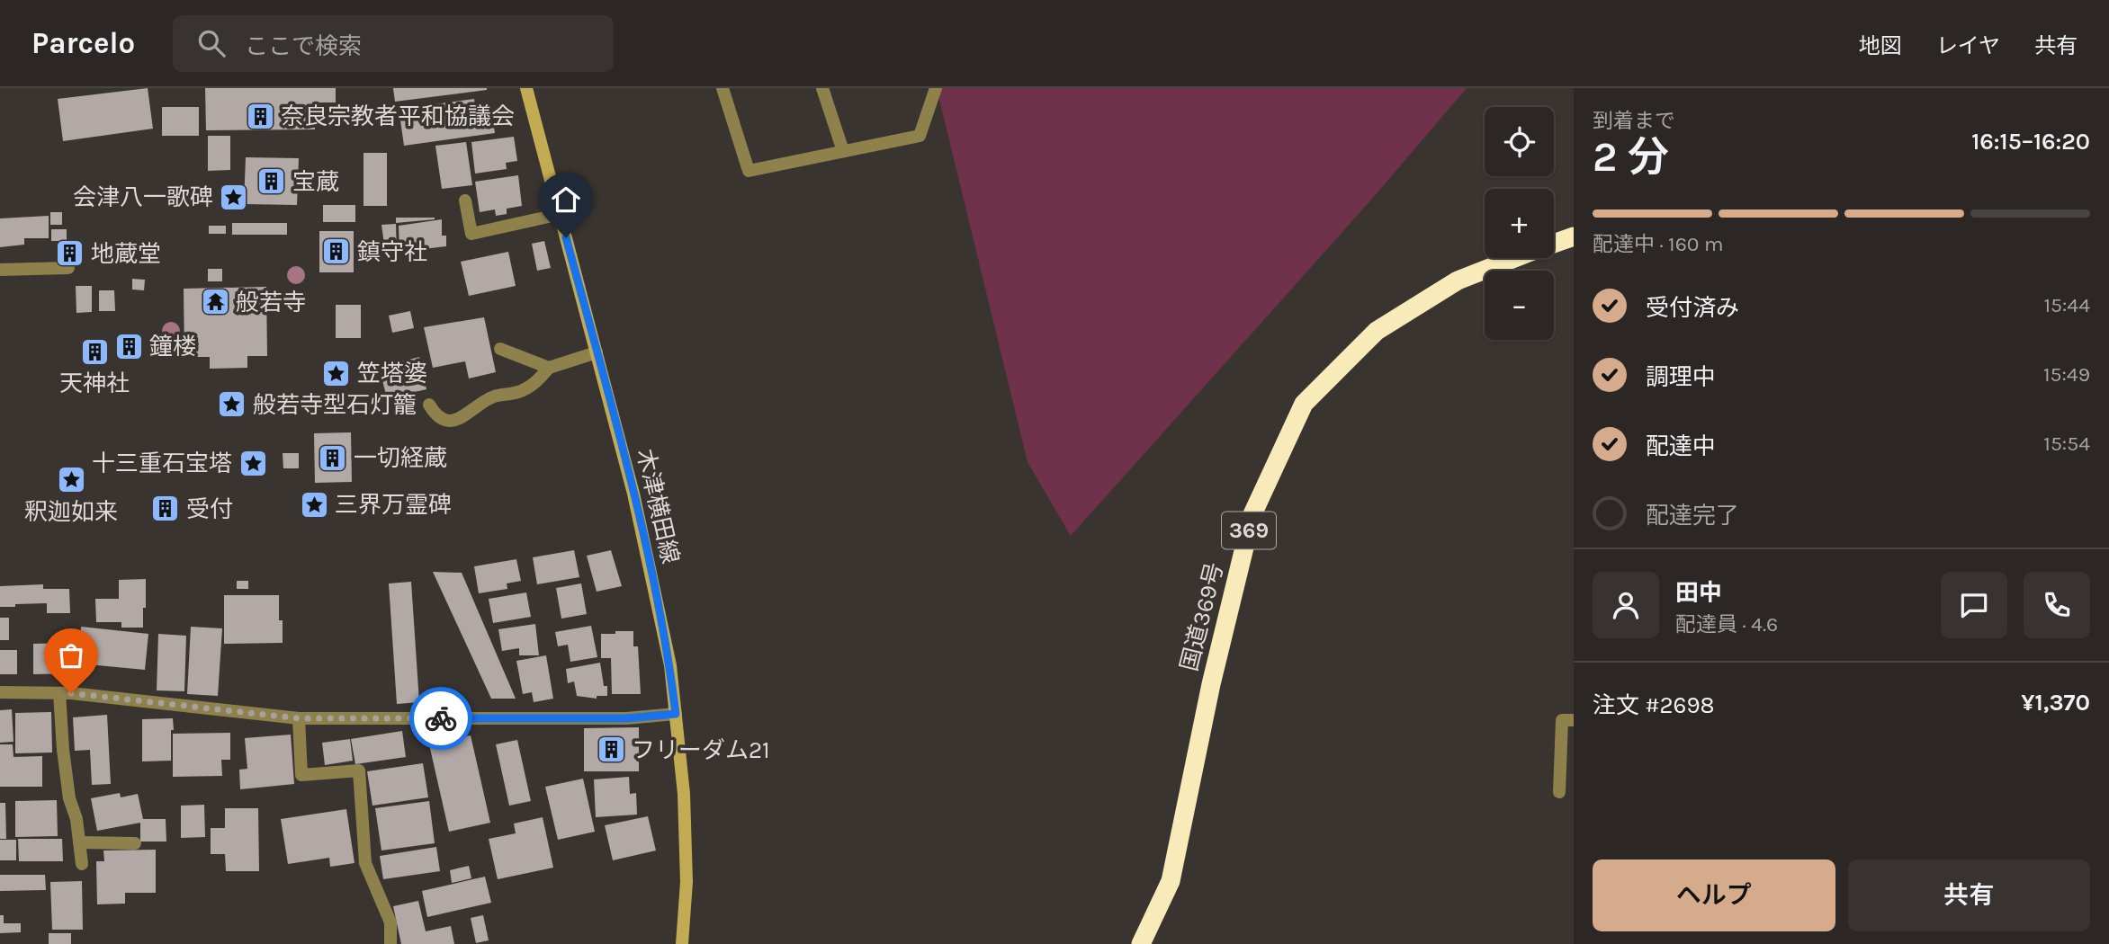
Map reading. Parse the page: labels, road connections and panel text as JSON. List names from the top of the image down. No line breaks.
{"streets":{"highway":["369","国道369号"],"main road":["木津横田線"]},"places":{"building":["奈良宗教者平和協議会","宝蔵","鎮守社","地蔵堂","鐘楼","天神社","一切経蔵","受付","フリーダム21"],"place":["会津八一歌碑","笠塔婆","般若寺型石灯籠","十三重石宝塔","釈迦如来","三界万霊碑"],"temple":["般若寺"]},"page":{"header":"Parcelo","search":"ここで検索","nav":["地図","レイヤ","共有"],"heading":["2 分","到着まで","16:15–16:20"],"panel":["田中","配達員 · 4.6","注文 #2698","¥1,370"],"map_buttons":["+","−"],"bar":"配達中 · 160 m","list":[["受付済み","15:44"],["調理中","15:49"],["配達中","15:54"],"配達完了"],"buttons":["ヘルプ","共有"]}}
